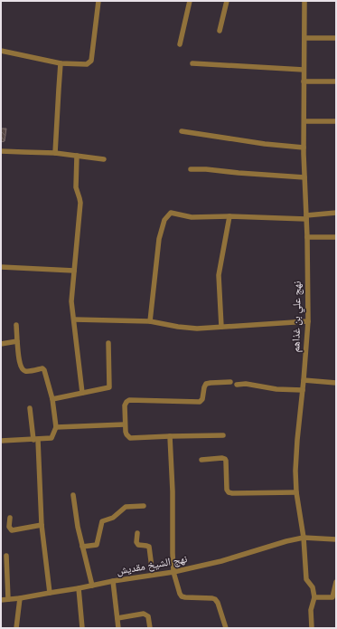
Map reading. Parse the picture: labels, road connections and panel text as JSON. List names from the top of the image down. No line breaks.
{"streets":{"street":["نهج علي بن غذاهم","نهج الشيخ مقديش"]},"crossings":[["نهج علي بن غذاهم","نهج الشيخ مقديش"]]}
